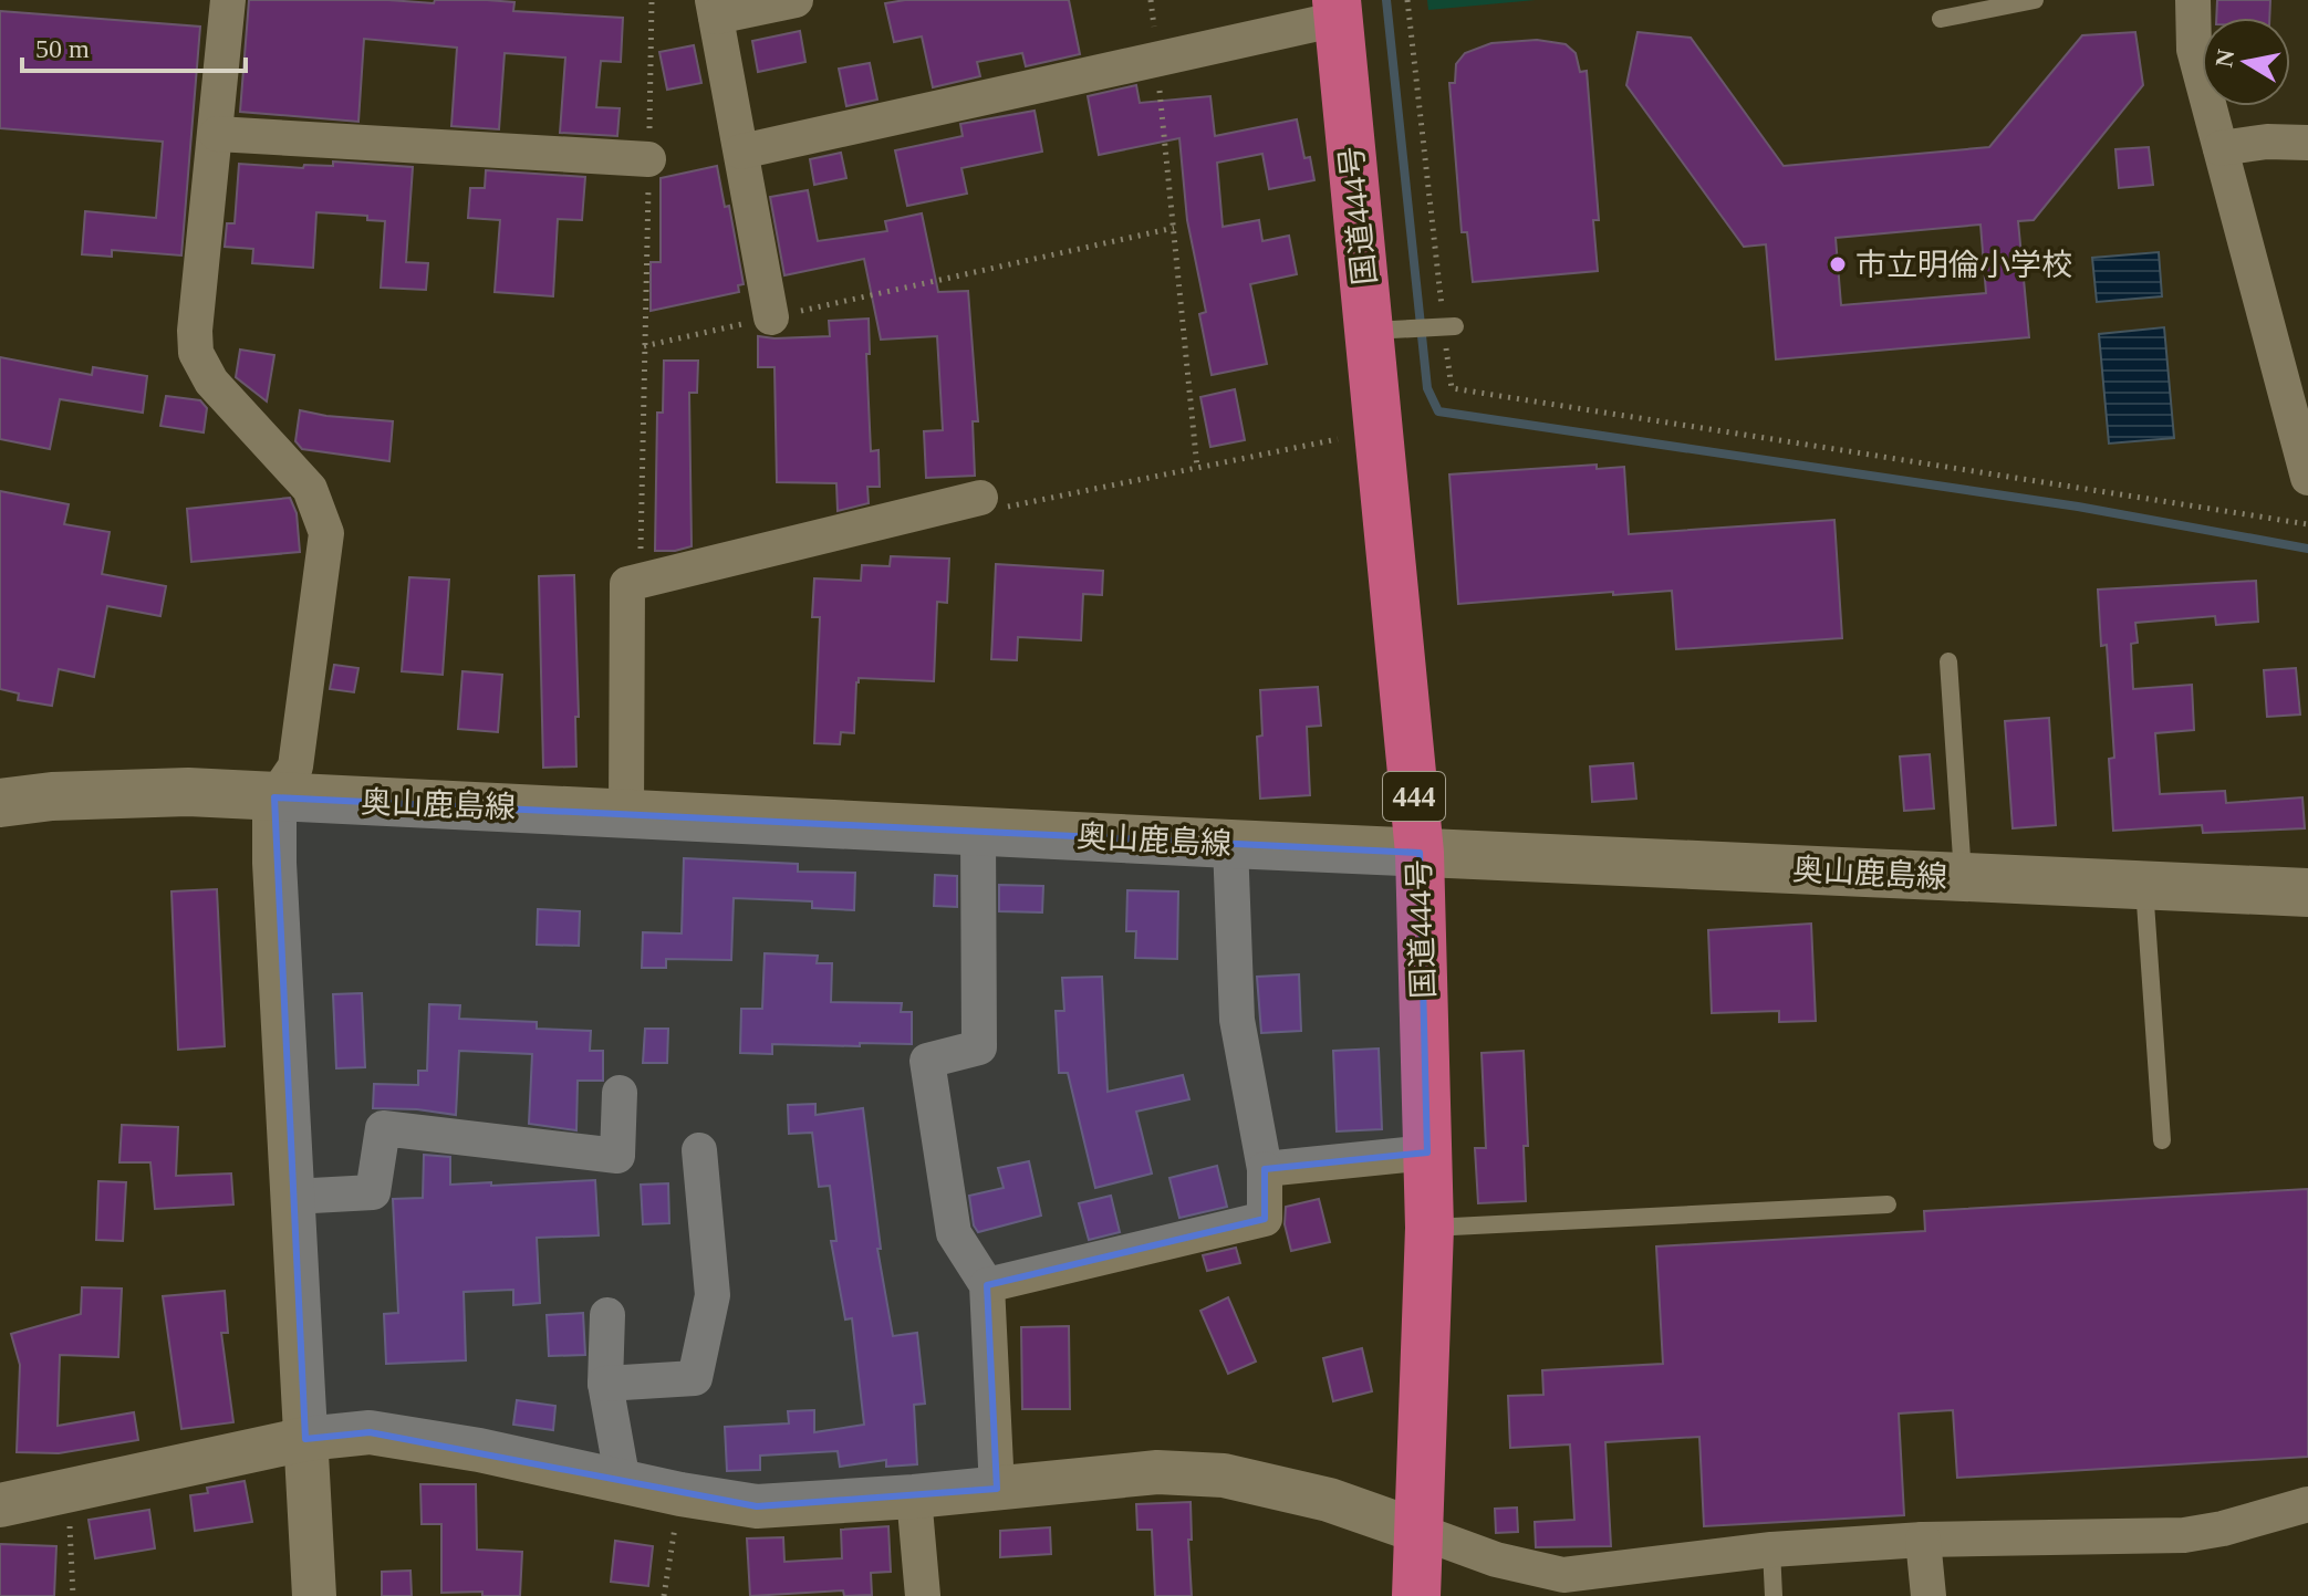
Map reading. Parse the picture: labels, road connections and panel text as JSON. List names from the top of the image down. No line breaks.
{"streets":{"highway":["国道444号","444"],"main road":["奥山鹿島線"]},"crossings":[["国道444号","奥山鹿島線"]],"places":["市立明倫小学校"],"scale_bar":"50 m","north":"left"}
